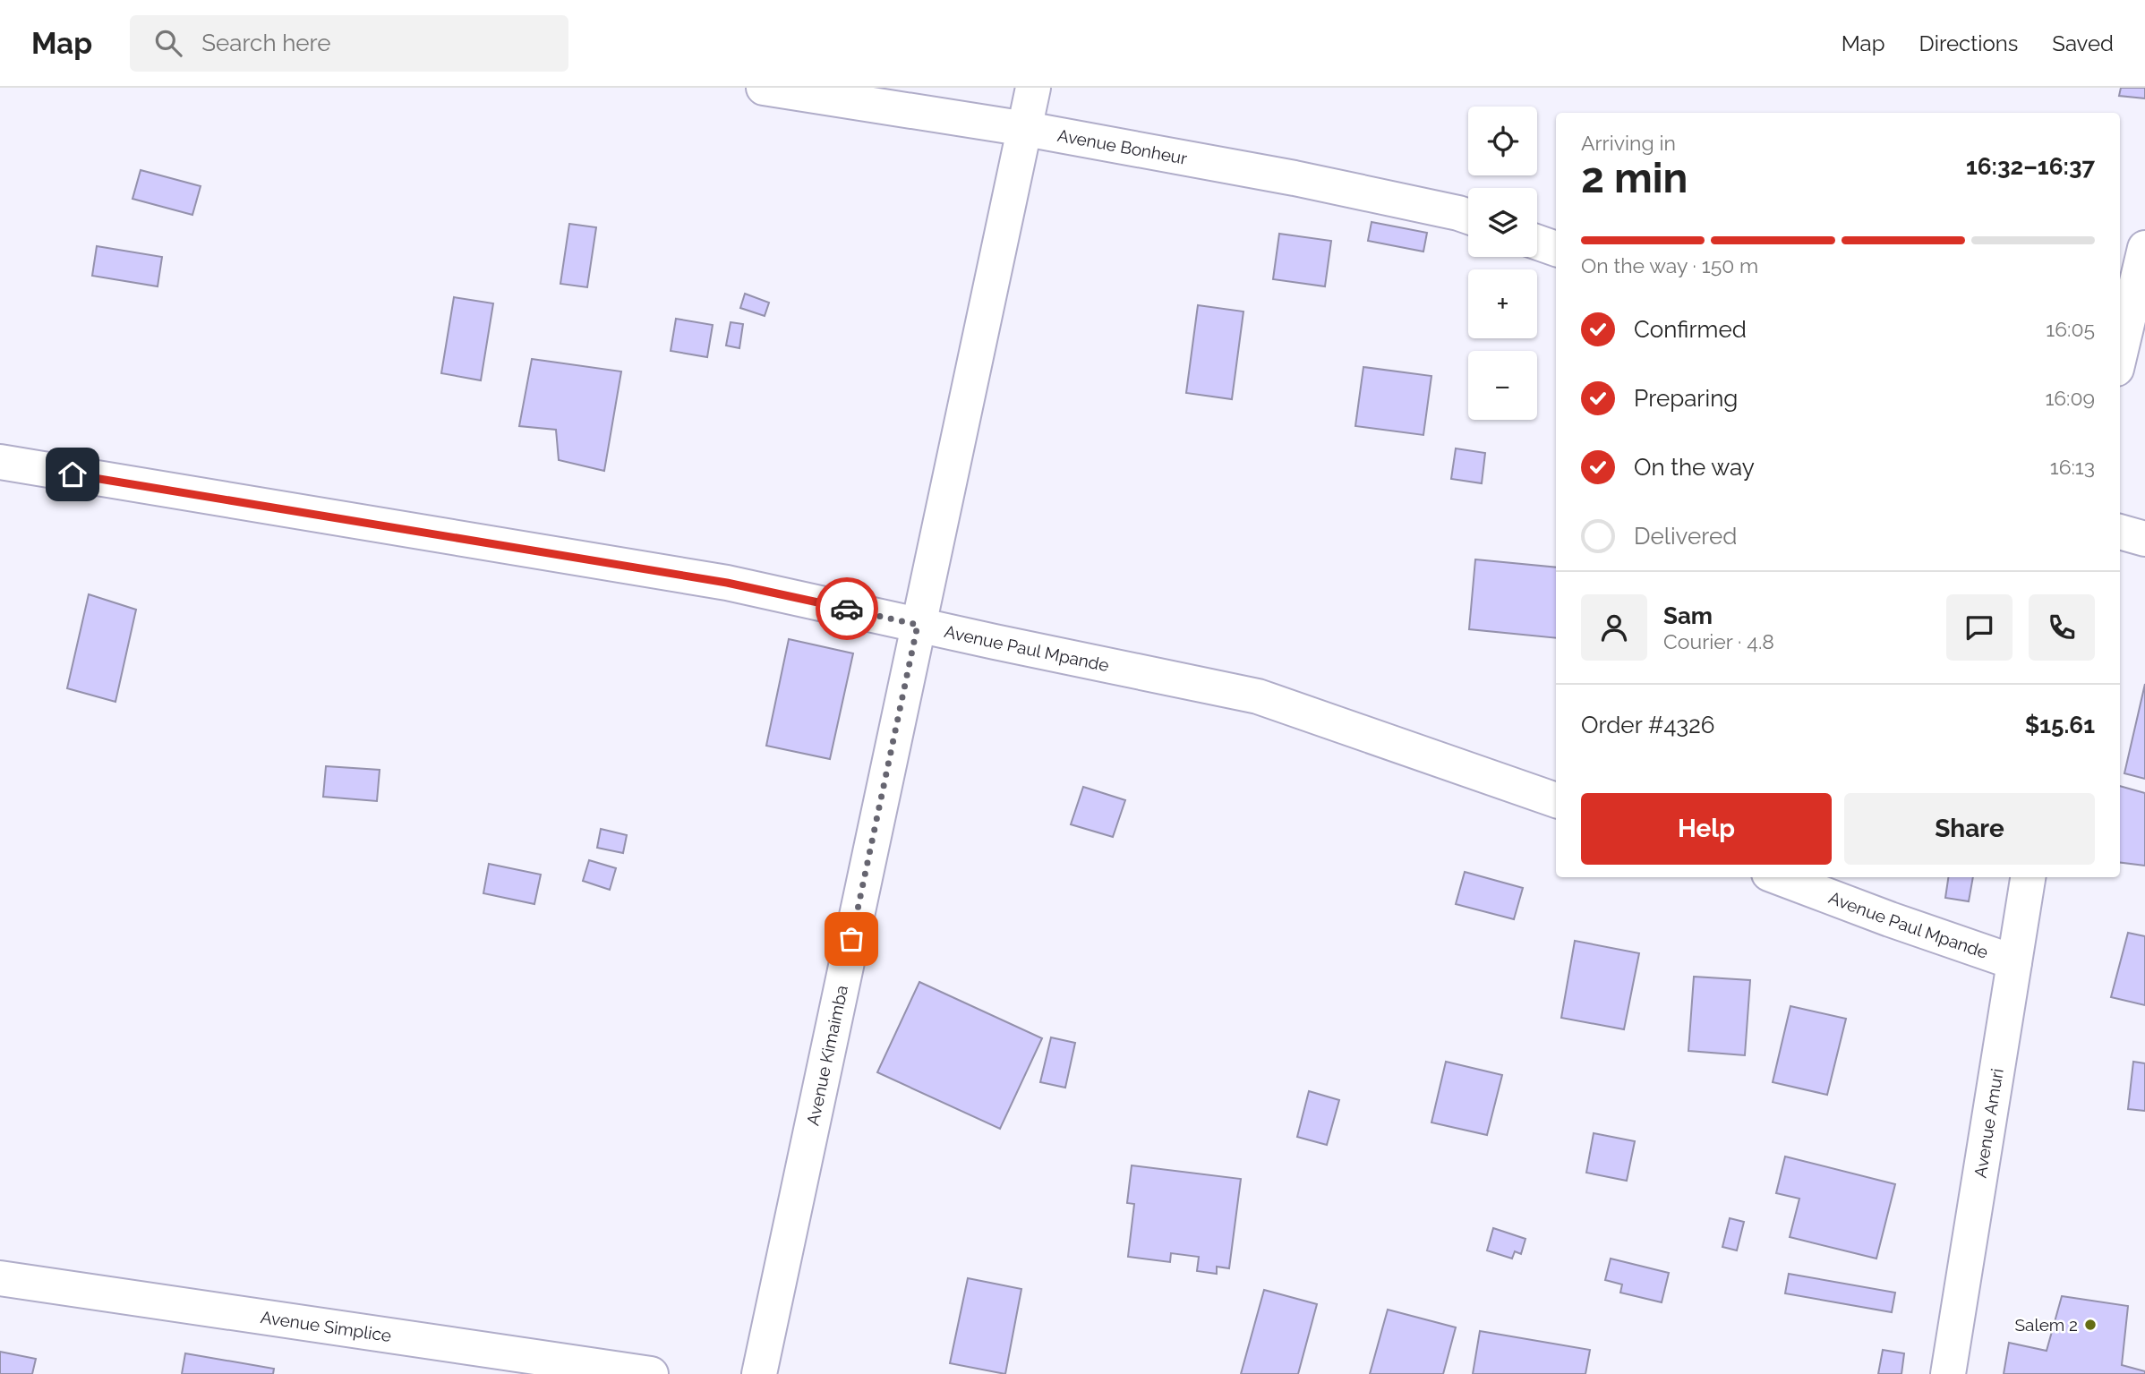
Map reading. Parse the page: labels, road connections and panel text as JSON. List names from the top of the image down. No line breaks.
{"streets":{"street":["Avenue Bonheur","Avenue Paul Mpande","Avenue Kimaimba","Avenue Amuri","Avenue Simplice"]},"crossings":[["Avenue Bonheur","Avenue Kimaimba"],["Avenue Paul Mpande","Avenue Kimaimba"],["Avenue Paul Mpande","Avenue Amuri"]],"places":["Salem 2"],"page":{"header":"Map","search":"Search here","nav":["Map","Directions","Saved"],"map_buttons":["+","−"],"heading":["2 min","Arriving in","16:32–16:37"],"panel":["Sam","Courier · 4.8","Order #4326","$15.61"],"bar":"On the way · 150 m","list":[["Confirmed","16:05"],["Preparing","16:09"],["On the way","16:13"],"Delivered"],"buttons":["Help","Share"]}}
